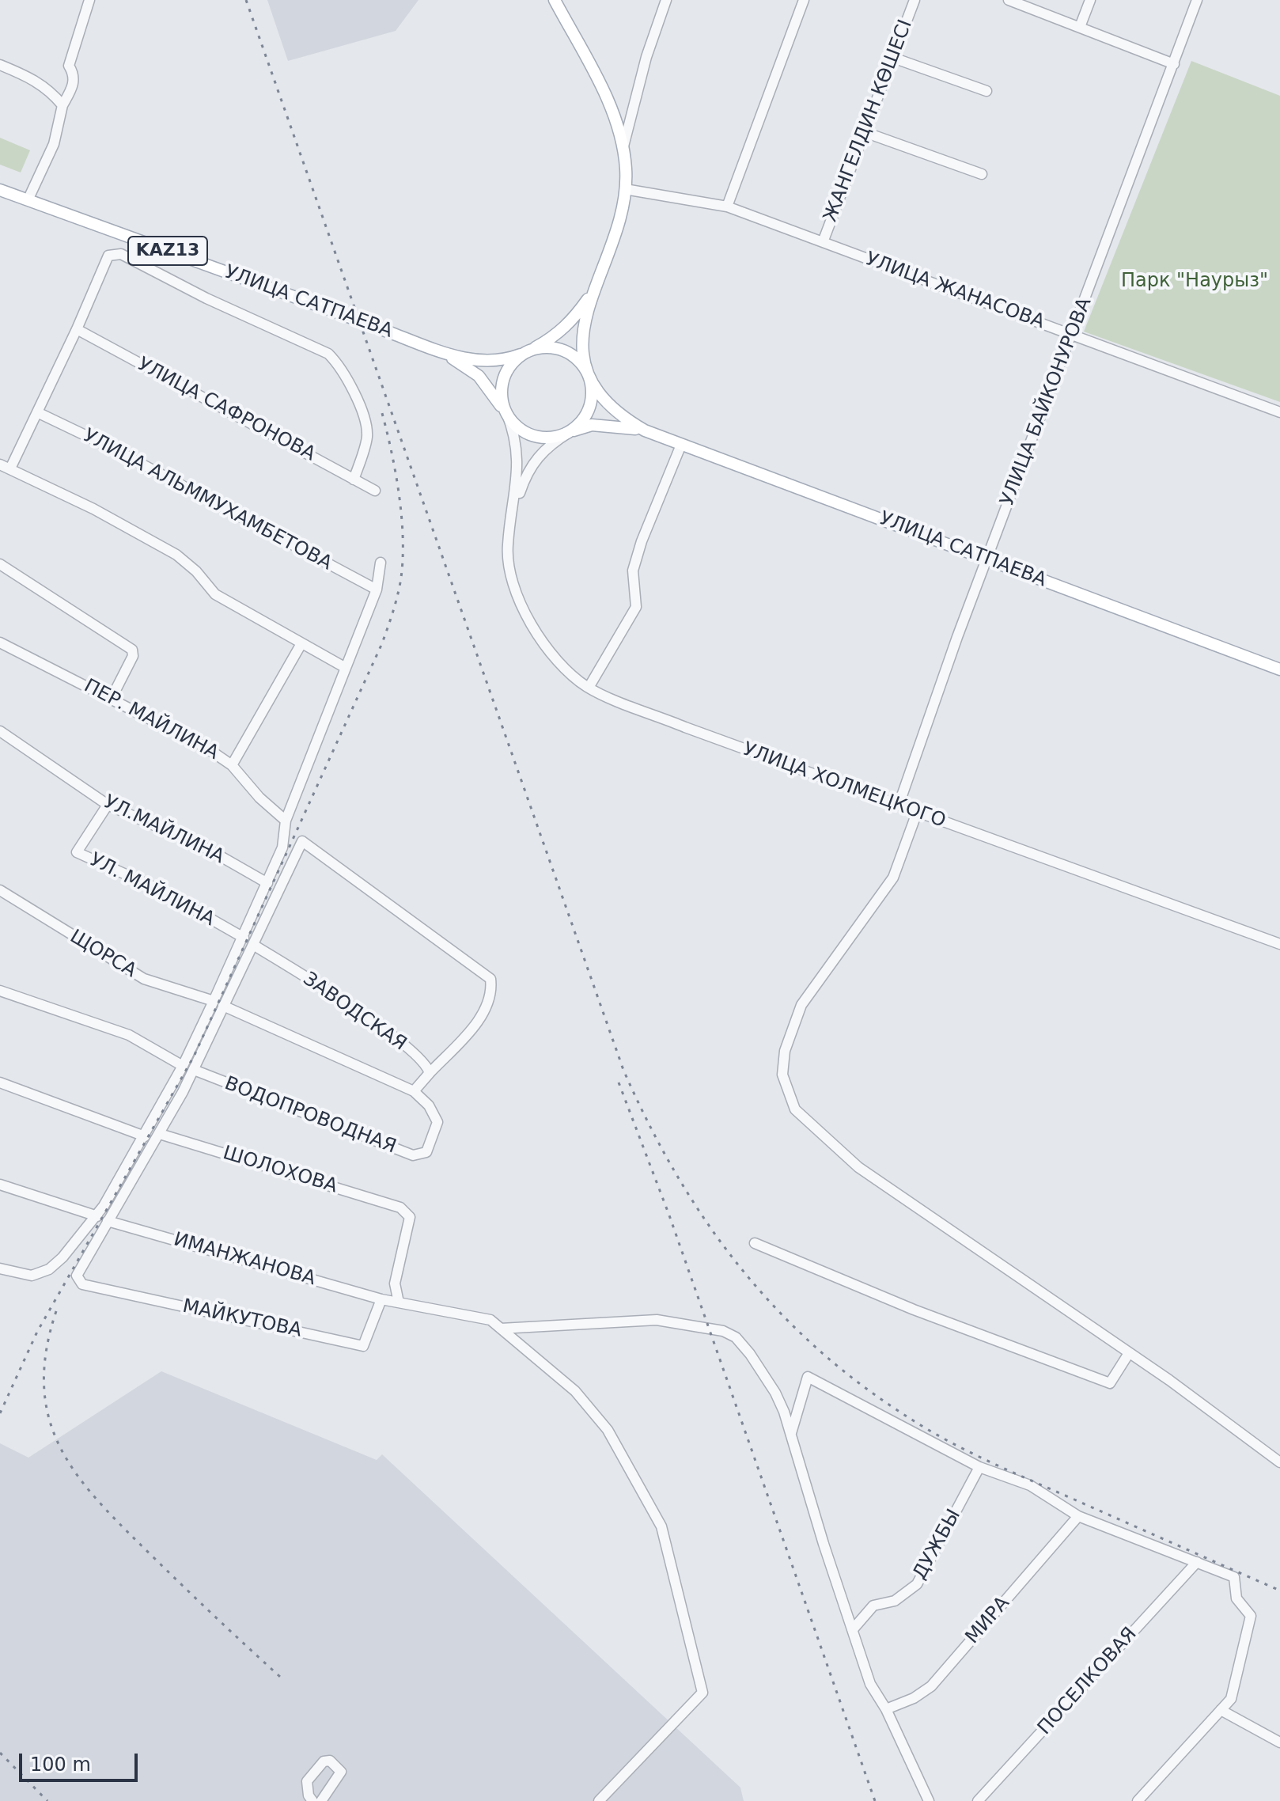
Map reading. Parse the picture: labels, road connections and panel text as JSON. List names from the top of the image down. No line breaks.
{"streets":{"main road":["KAZ13","УЛИЦА САТПАЕВА"],"street":["ЖАНГЕЛДИН КӨШЕСІ","УЛИЦА ЖАНАСОВА","УЛИЦА БАЙКОНУРОВА","УЛИЦА САФРОНОВА","УЛИЦА АЛЬММУХАМБЕТОВА","ПЕР. МАЙЛИНА","УЛИЦА ХОЛМЕЦКОГО","УЛ.МАЙЛИНА","УЛ. МАЙЛИНА","ЩОРСА","ЗАВОДСКАЯ","ВОДОПРОВОДНАЯ","ШОЛОХОВА","ИМАНЖАНОВА","МАЙКУТОВА","ДУЖБЫ","МИРА","ПОСЕЛКОВАЯ"]},"crossings":[["ЖАНГЕЛДИН КӨШЕСІ","УЛИЦА ЖАНАСОВА"],["KAZ13","УЛИЦА ЖАНАСОВА"],["KAZ13","УЛИЦА САТПАЕВА"],["УЛИЦА ЖАНАСОВА","УЛИЦА БАЙКОНУРОВА"],["УЛИЦА САТПАЕВА","УЛИЦА БАЙКОНУРОВА"],["УЛИЦА БАЙКОНУРОВА","УЛИЦА ХОЛМЕЦКОГО"],["УЛ.МАЙЛИНА","УЛ. МАЙЛИНА"],["ЩОРСА","ВОДОПРОВОДНАЯ"],["ШОЛОХОВА","ИМАНЖАНОВА"],["ИМАНЖАНОВА","МАЙКУТОВА"]],"parks":["Парк \"Наурыз\""],"scale_bar":"100 m"}
